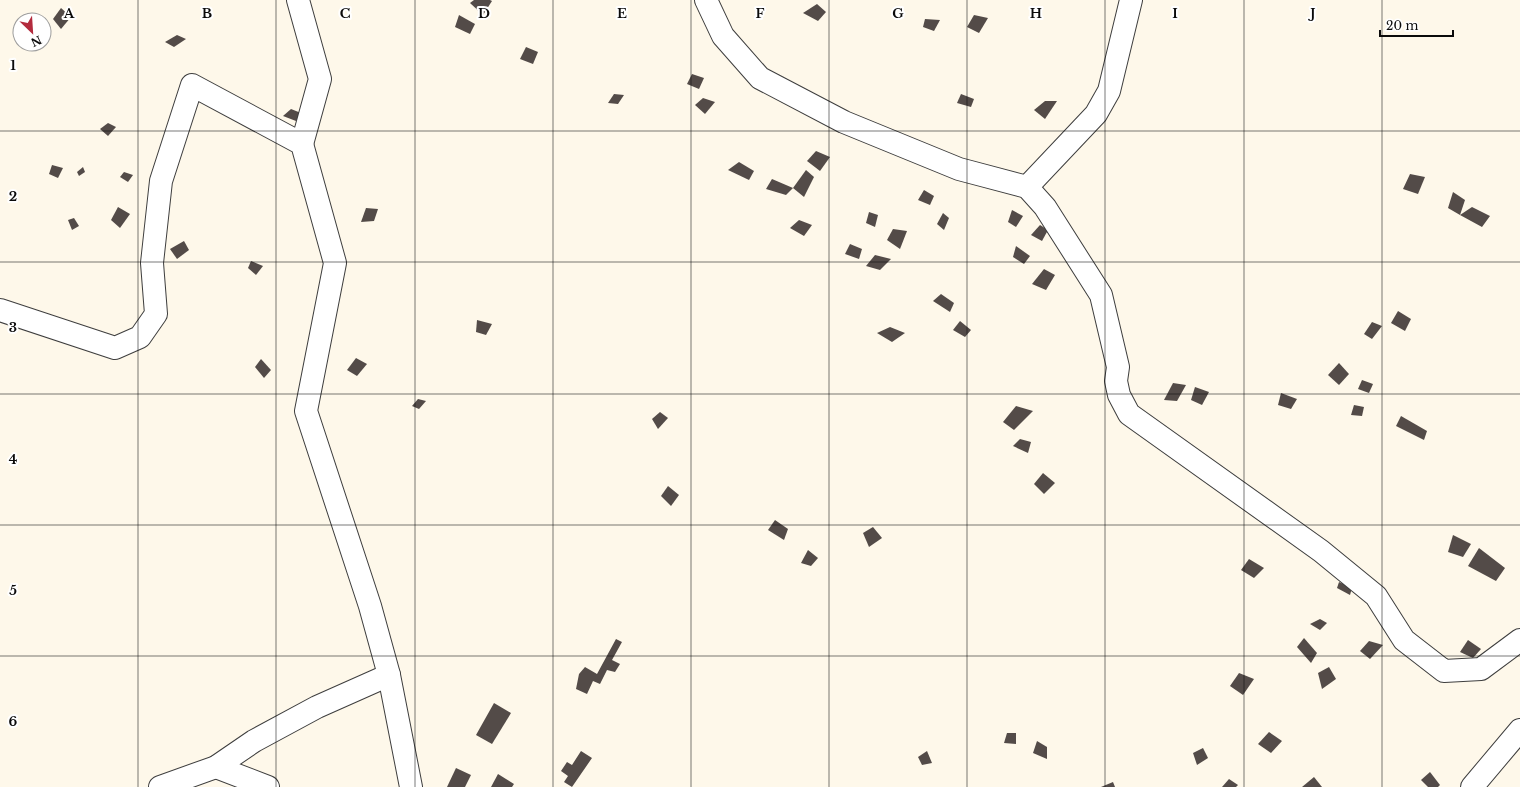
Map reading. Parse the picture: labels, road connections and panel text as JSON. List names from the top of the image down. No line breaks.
{"scale_bar":"20 m","north":"bottom right","grid":{"columns":["A","B","C","D","E","F","G","H","I","J"],"rows":["1","2","3","4","5","6"]}}
